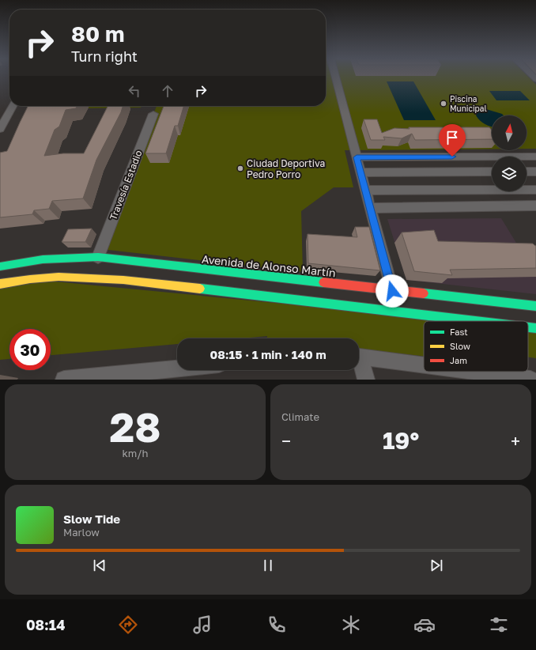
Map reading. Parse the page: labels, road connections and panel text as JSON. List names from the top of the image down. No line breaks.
{"streets":{"street":["Travesía Estadio","Avenida de Alonso Martín"]},"crossings":[["Travesía Estadio","Avenida de Alonso Martín"]],"places":["Piscina Municipal","Ciudad Deportiva Pedro Porro"],"legend":["Fast","Slow","Jam"],"north":"top","page":{"turn":["80 m","Turn right"],"limit":"30","trip":"08:15 · 1 min · 140 m","tile":[["28","km/h"],"Climate"],"heat":["−","19°","+"],"song":["Slow Tide","Marlow"],"tabs":"08:14"}}
